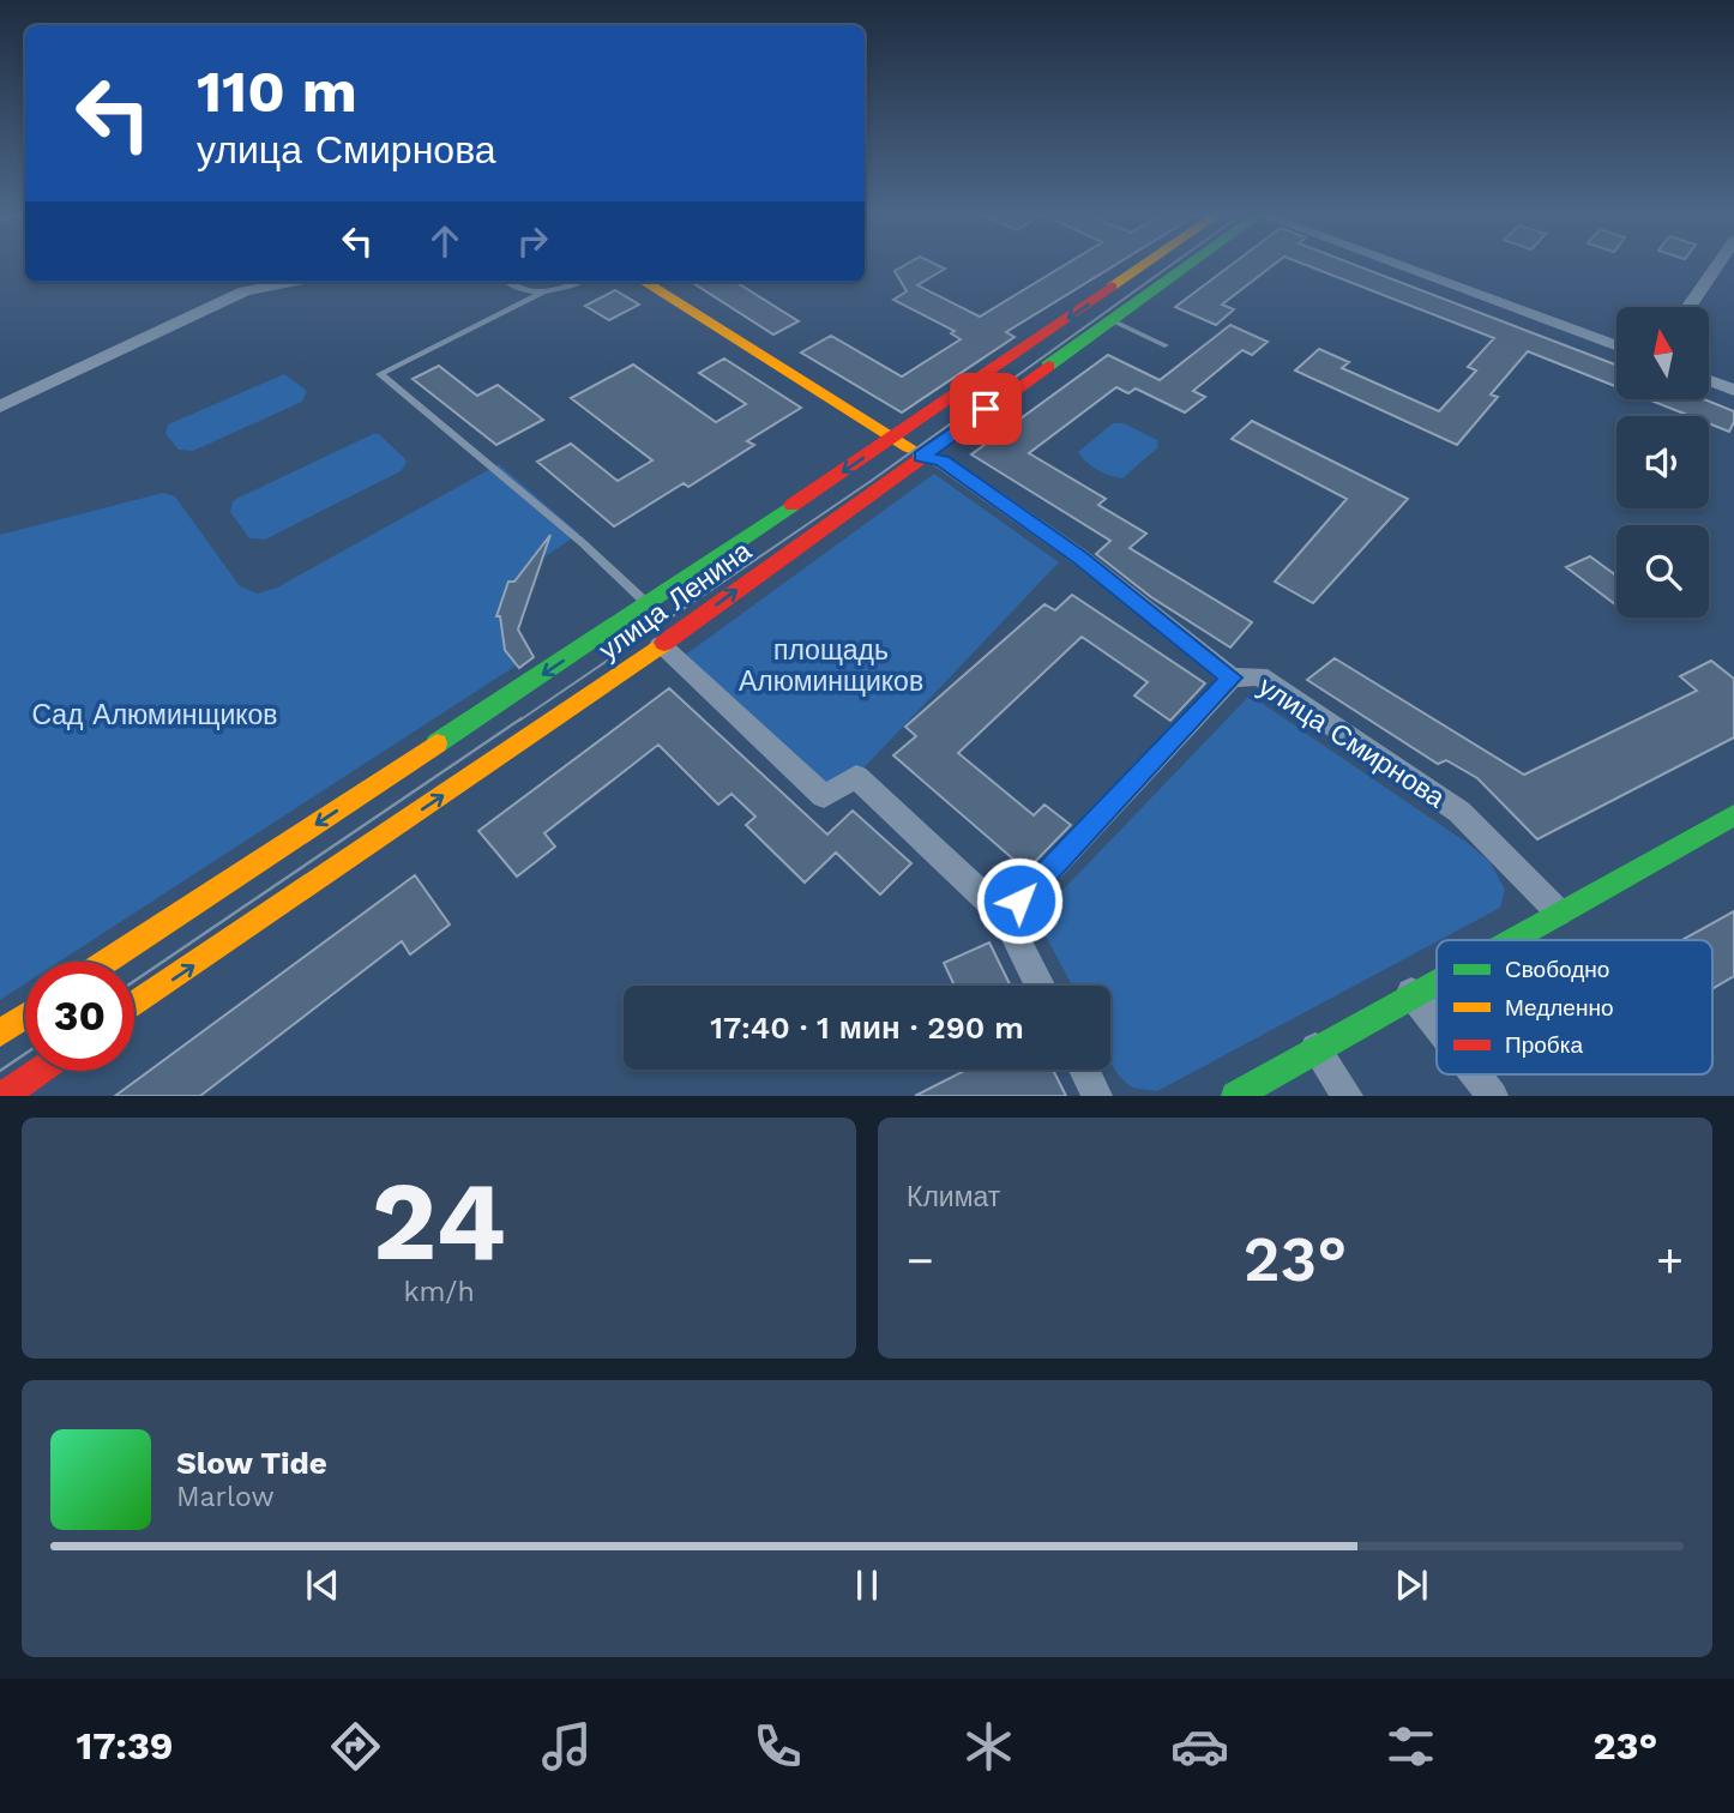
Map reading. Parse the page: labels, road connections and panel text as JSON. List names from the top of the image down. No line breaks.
{"streets":{"main road":["улица Ленина"],"street":["улица Смирнова"]},"crossings":[["улица Ленина","улица Смирнова"]],"parks":["площадь Алюминщиков","Сад Алюминщиков"],"legend":["Свободно","Медленно","Пробка"],"north":"top","page":{"turn":["110 m","улица Смирнова"],"limit":"30","trip":"17:40 · 1 мин · 290 m","tile":[["24","km/h"],"Климат"],"heat":["−","23°","+"],"song":["Slow Tide","Marlow"],"tabs":["17:39","23°"]}}
